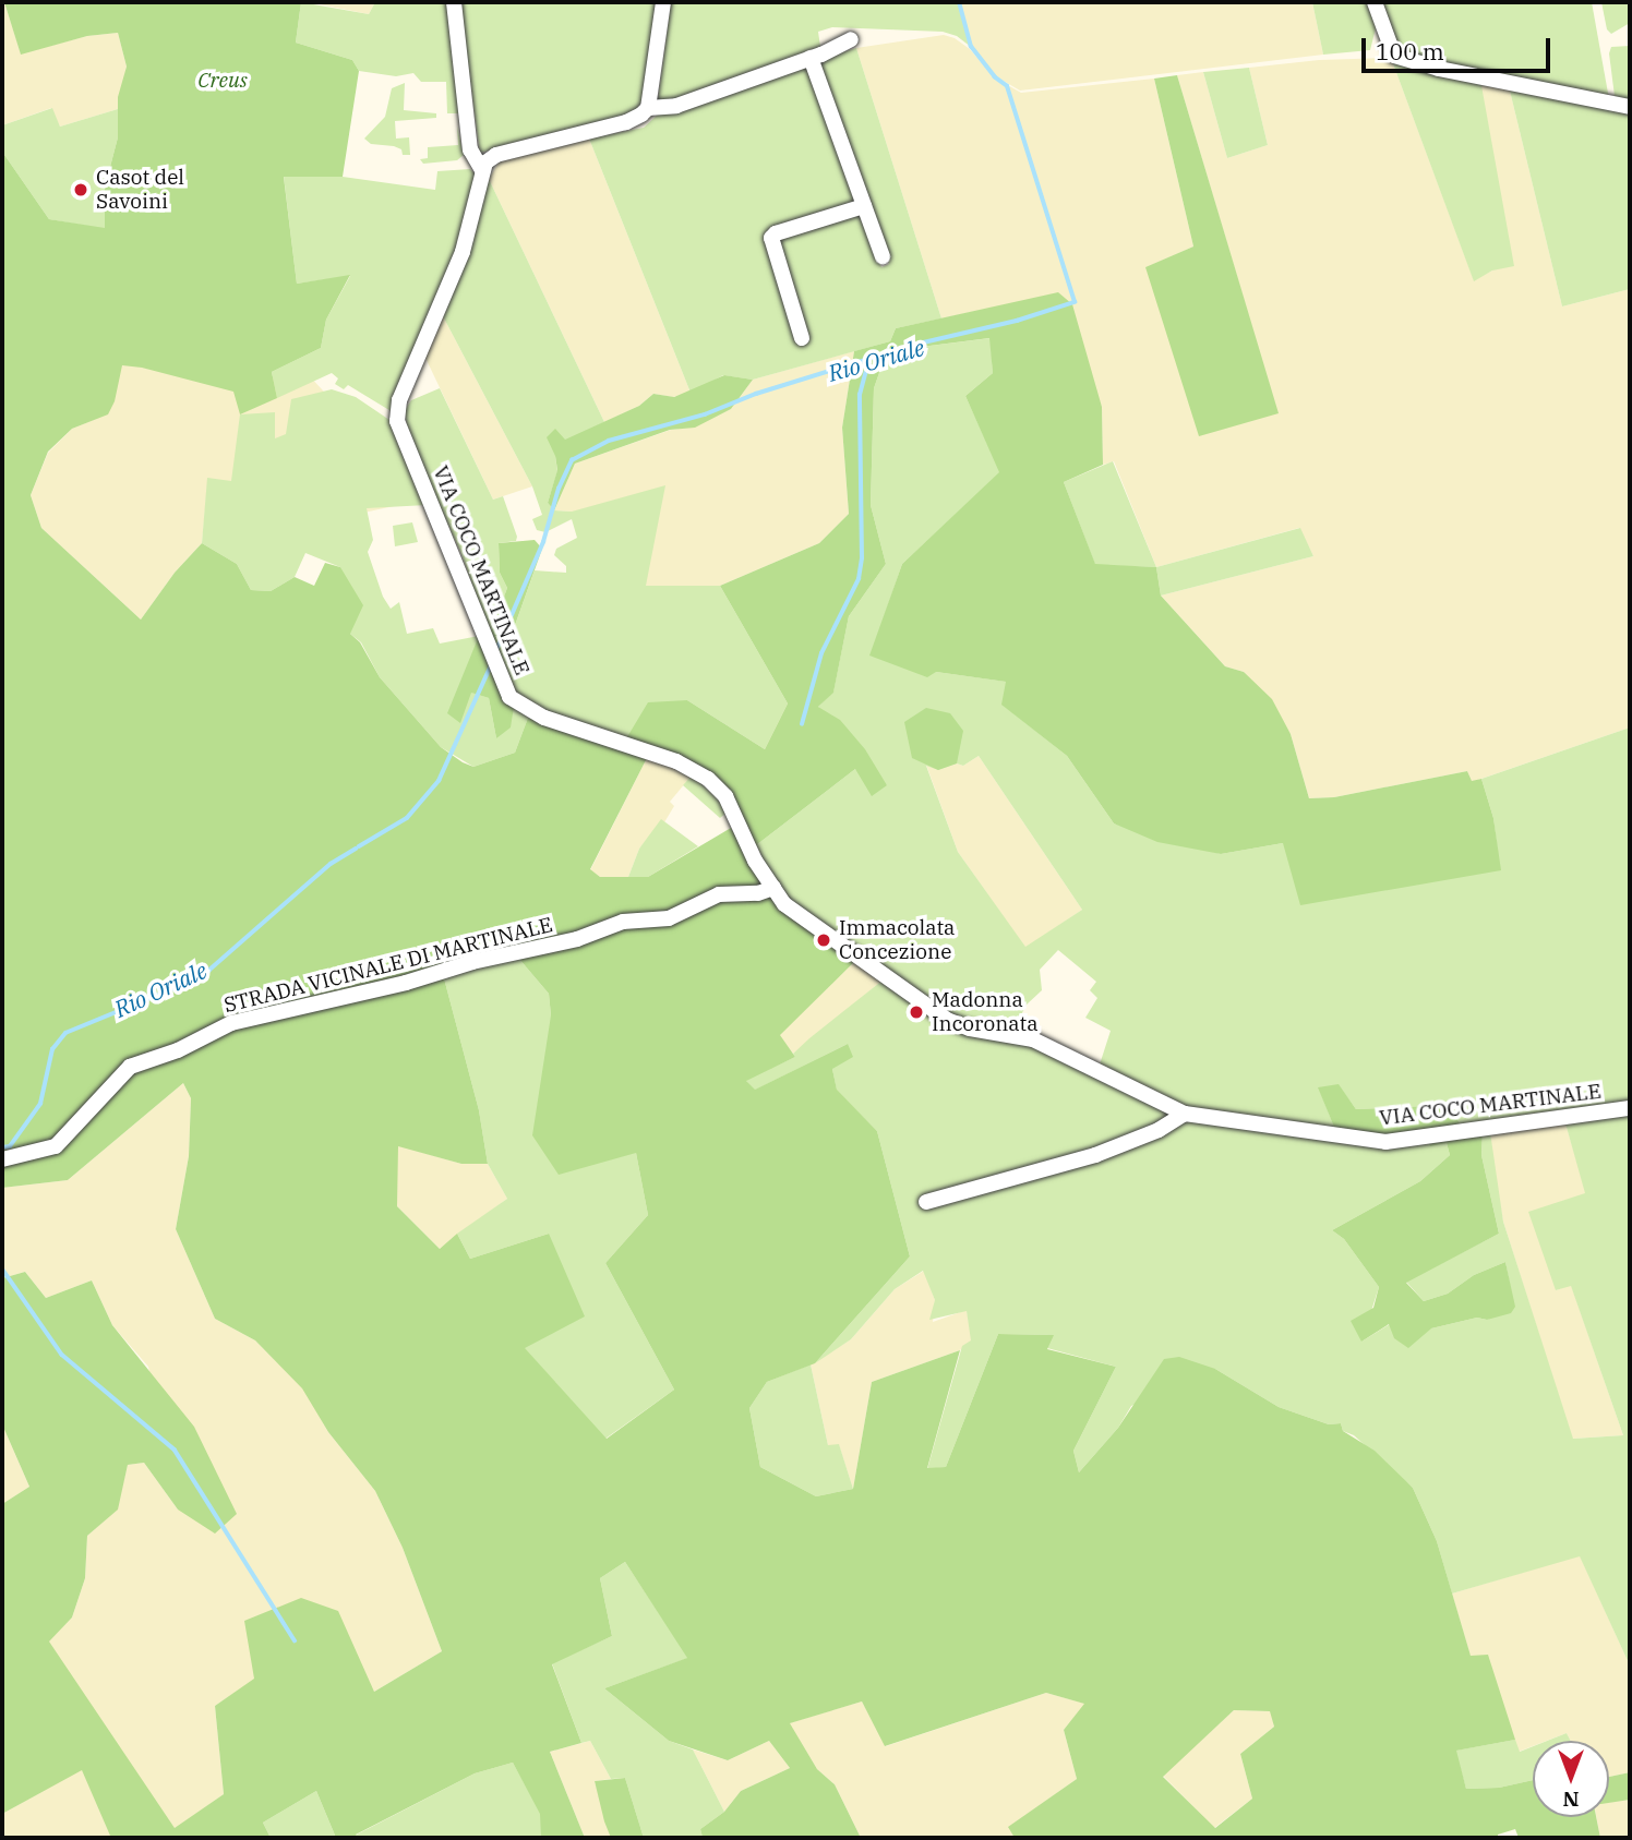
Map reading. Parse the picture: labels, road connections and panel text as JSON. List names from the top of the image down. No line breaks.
{"streets":{"street":["VIA COCO MARTINALE","STRADA VICINALE DI MARTINALE"]},"crossings":[["VIA COCO MARTINALE","STRADA VICINALE DI MARTINALE"]],"water":["Rio Oriale"],"parks":["Creus"],"places":["Casot del Savoini","Immacolata Concezione","Madonna Incoronata"],"scale_bar":"100 m","north":"bottom"}
